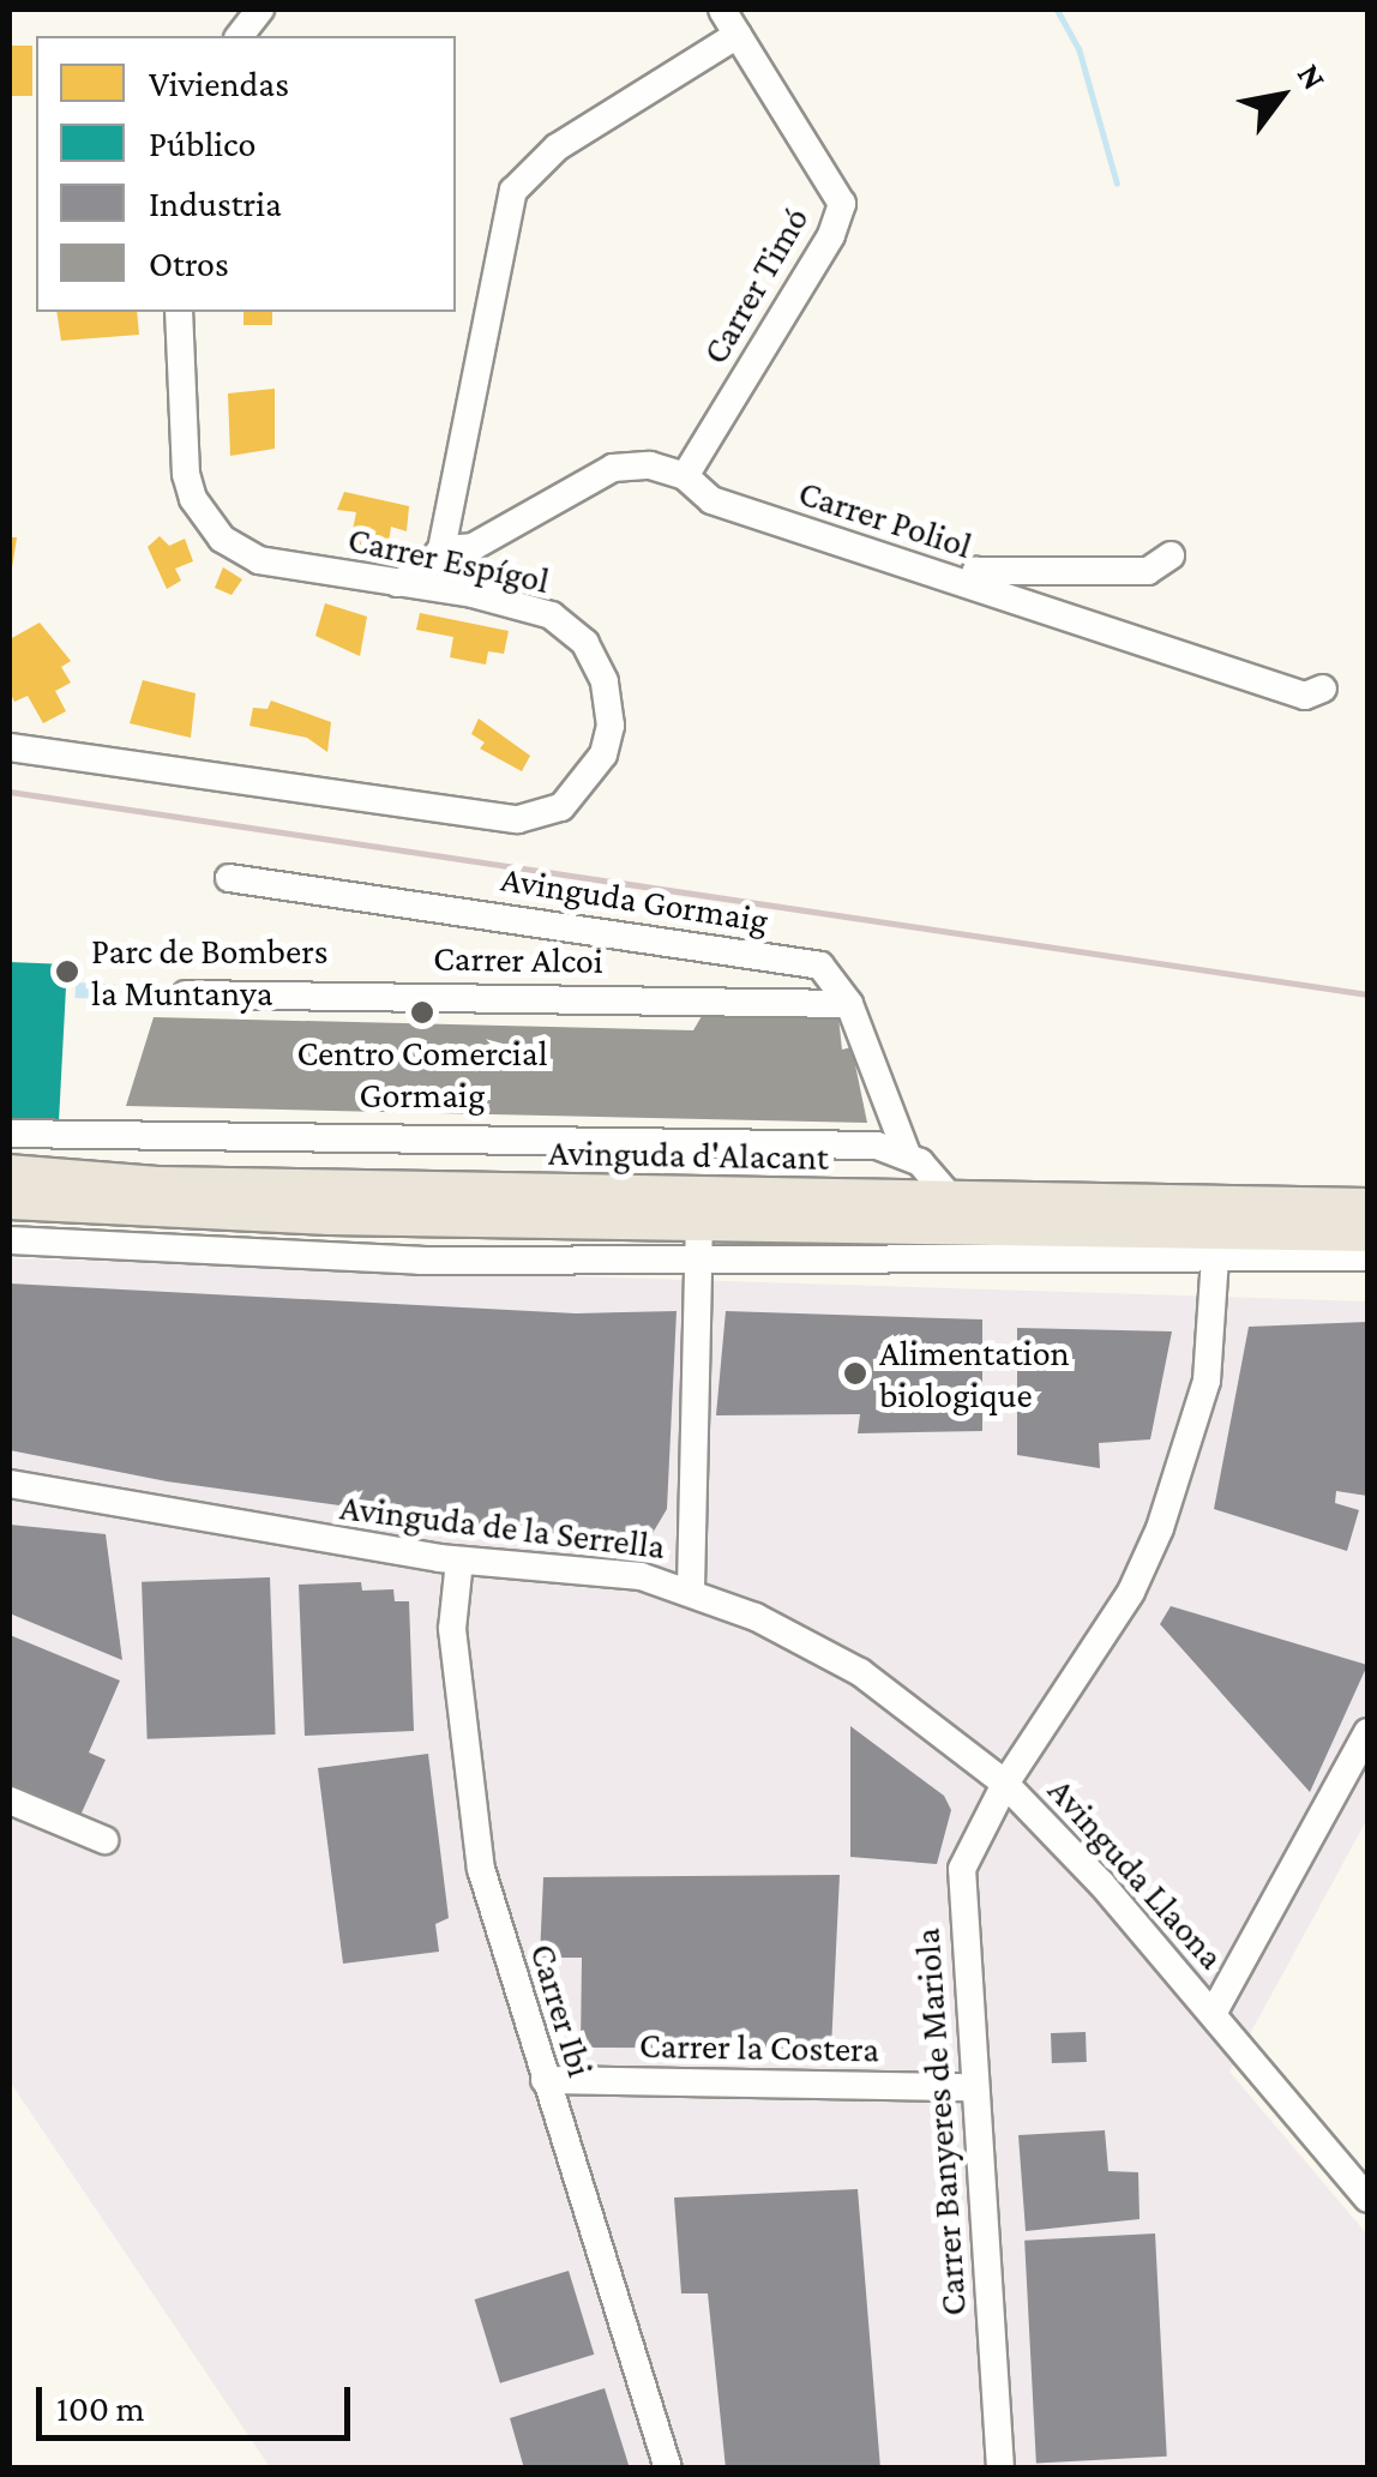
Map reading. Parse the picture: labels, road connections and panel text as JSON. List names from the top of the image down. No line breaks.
{"streets":{"main road":["Avinguda d'Alacant"],"street":["Carrer Timó","Carrer Poliol","Carrer Espígol","Avinguda Gormaig","Carrer Alcoi","Avinguda de la Serrella","Avinguda Llaona","Carrer Ibi","Carrer la Costera","Carrer Banyeres de Mariola"]},"crossings":[["Carrer Timó","Carrer Poliol"],["Avinguda Gormaig","Carrer Alcoi"],["Avinguda de la Serrella","Avinguda Llaona"],["Avinguda de la Serrella","Carrer Ibi"],["Avinguda de la Serrella","Carrer Banyeres de Mariola"],["Avinguda Llaona","Carrer Banyeres de Mariola"],["Carrer Ibi","Carrer la Costera"],["Carrer la Costera","Carrer Banyeres de Mariola"]],"places":["Parc de Bombers la Muntanya","Centro Comercial Gormaig","Alimentation biologique"],"legend":["Viviendas","Público","Industria","Otros"],"scale_bar":"100 m","north":"top right"}
